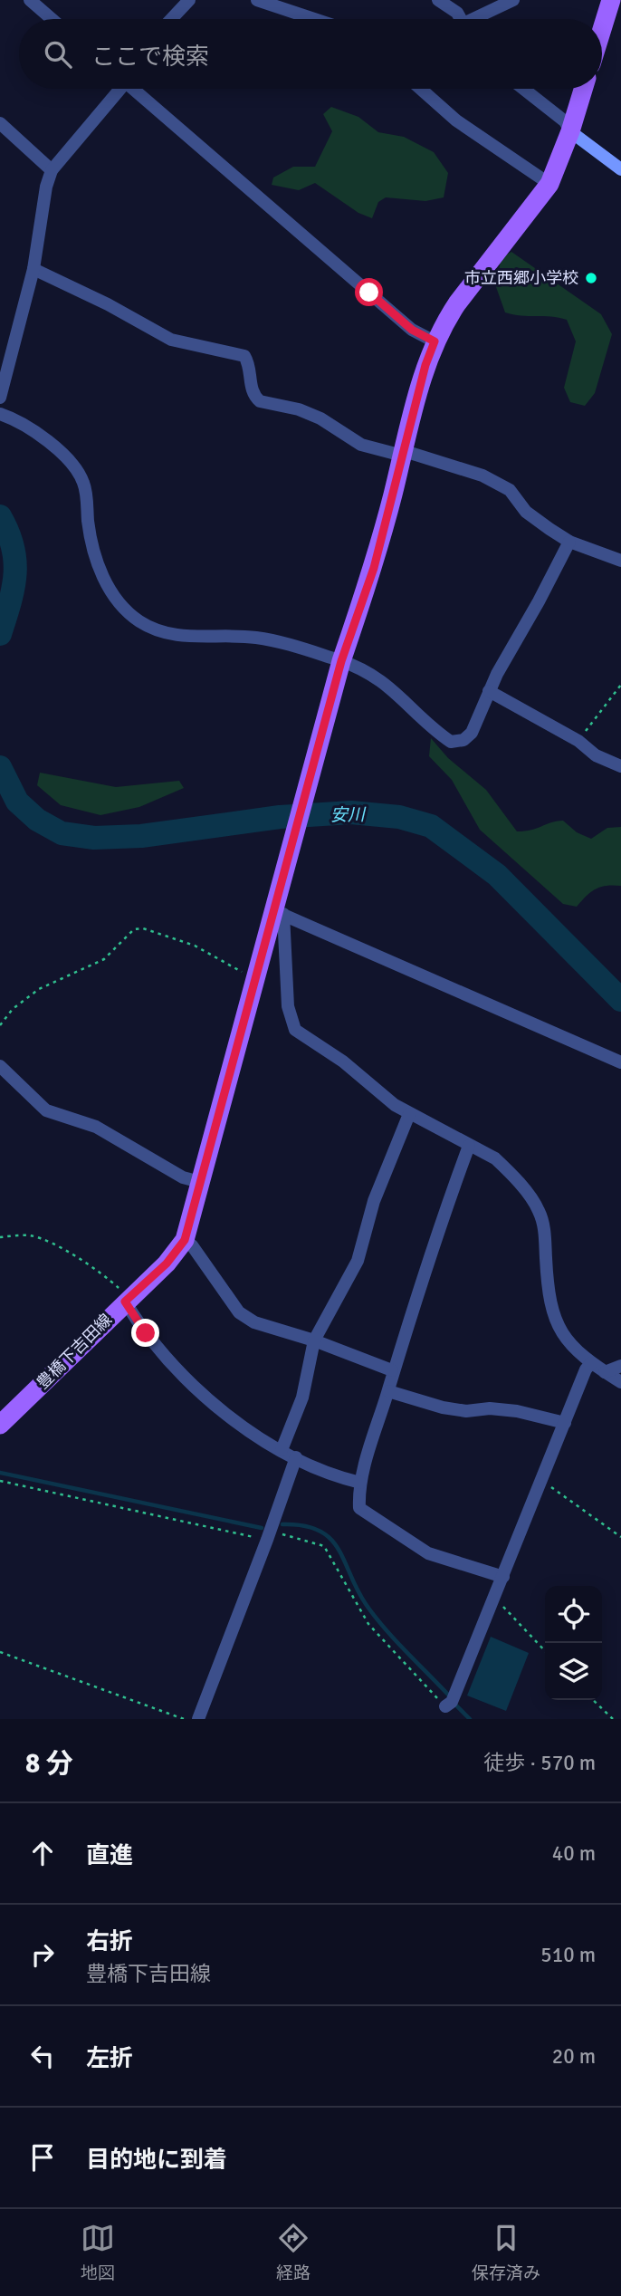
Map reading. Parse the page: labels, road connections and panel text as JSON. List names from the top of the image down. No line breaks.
{"streets":{"main road":["豊橋下吉田線"]},"water":["安川"],"places":["市立西郷小学校"],"page":{"search":"ここで検索","heading":["8 分","徒歩 · 570 m"],"list":[["直進","40 m"],["右折","豊橋下吉田線","510 m"],["左折","20 m"],"目的地に到着"],"nav":["地図","経路","保存済み"]}}
